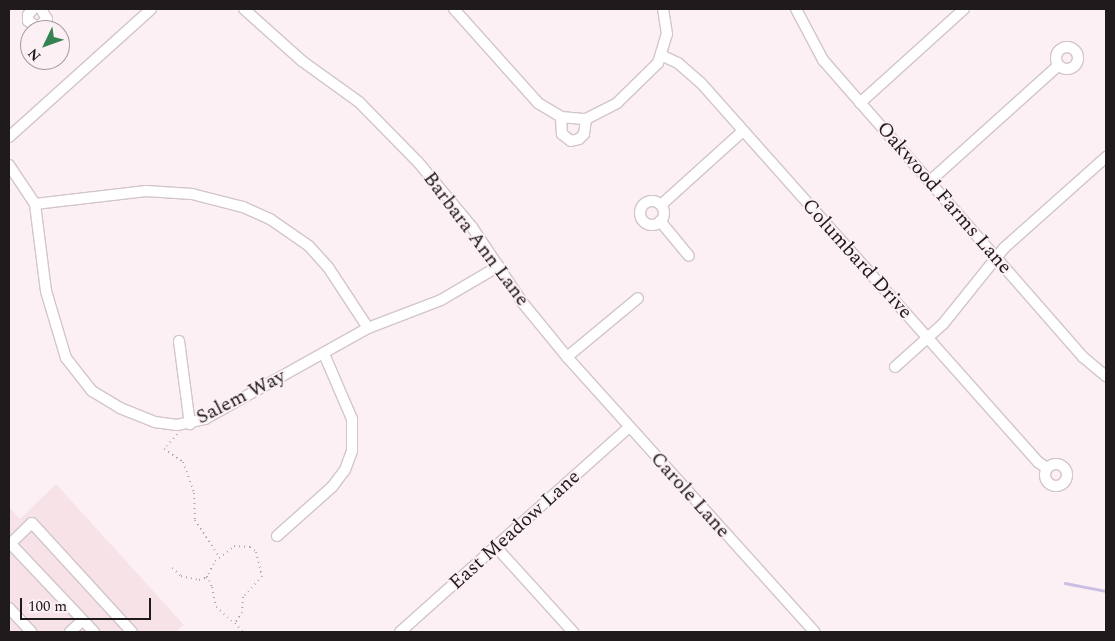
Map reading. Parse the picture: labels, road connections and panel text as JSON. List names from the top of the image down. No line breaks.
{"streets":{"street":["Oakwood Farms Lane","Barbara Ann Lane","Columbard Drive","Salem Way","Carole Lane","East Meadow Lane"]},"crossings":[["Barbara Ann Lane","Salem Way"],["Barbara Ann Lane","Carole Lane"],["Carole Lane","East Meadow Lane"]],"scale_bar":"100 m","north":"bottom left"}
